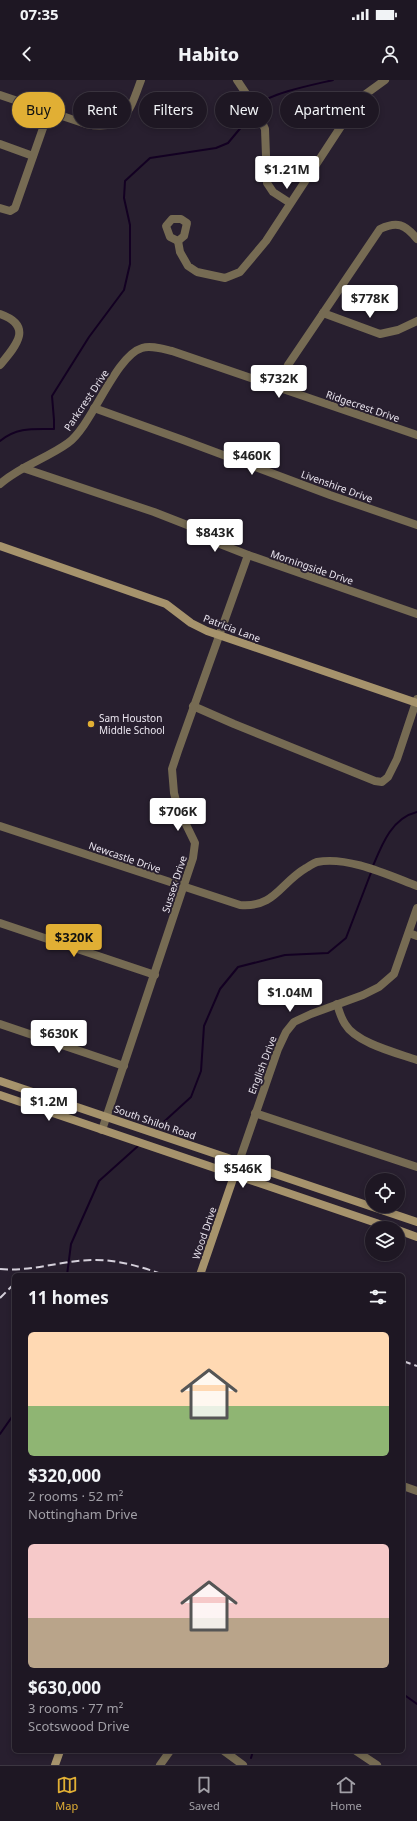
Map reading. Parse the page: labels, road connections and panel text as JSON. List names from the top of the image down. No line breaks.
{"streets":{"main road":["Patricia Lane","South Shiloh Road","Wood Drive"],"street":["Parkcrest Drive","Ridgecrest Drive","Livenshire Drive","Morningside Drive","Newcastle Drive","Sussex Drive","English Drive"]},"crossings":[["Parkcrest Drive","Ridgecrest Drive"],["Parkcrest Drive","Livenshire Drive"],["Parkcrest Drive","Morningside Drive"],["Morningside Drive","Sussex Drive"],["Patricia Lane","Sussex Drive"],["Newcastle Drive","Sussex Drive"],["Sussex Drive","South Shiloh Road"],["English Drive","South Shiloh Road"],["English Drive","Wood Drive"]],"places":["Sam Houston Middle School"],"page":{"status":"07:35","header":"Habito","chip":["Buy","Rent","Filters","New","Apartment"],"price":["$1.21M","$778K","$732K","$460K","$843K","$706K","$320K","$1.04M","$630K","$1.2M","$546K"],"heading":"11 homes","list":[{"name":"$320,000","note":"2 rooms · 52 m² · Nottingham Drive"},{"name":"$630,000","note":"3 rooms · 77 m² · Scotswood Drive"}],"tabs":["Map","Saved","Home"]}}
